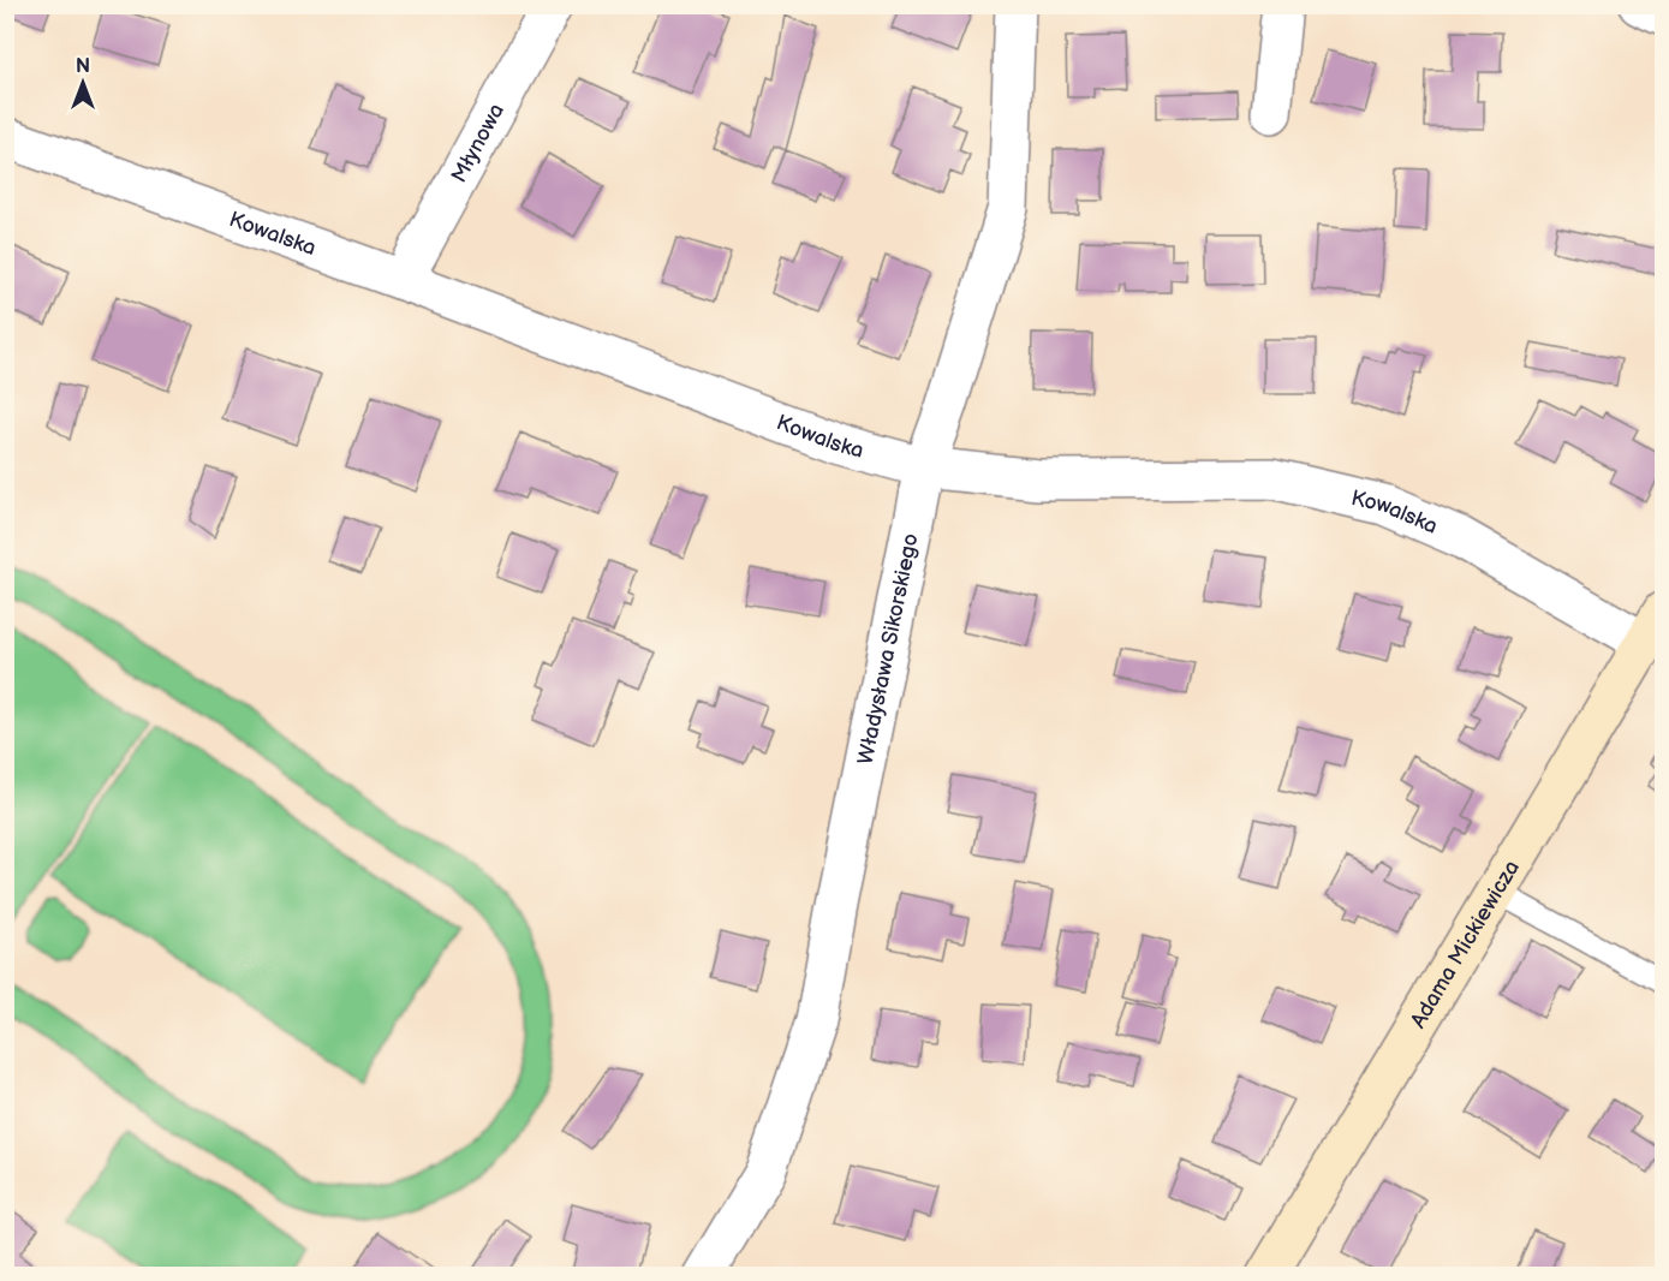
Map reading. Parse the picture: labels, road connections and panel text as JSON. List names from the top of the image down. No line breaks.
{"streets":{"main road":["Adama Mickiewicza"],"street":["Młynowa","Kowalska","Władysława Sikorskiego"]},"crossings":[["Młynowa","Kowalska"],["Kowalska","Władysława Sikorskiego"],["Kowalska","Adama Mickiewicza"]],"north":"top"}
